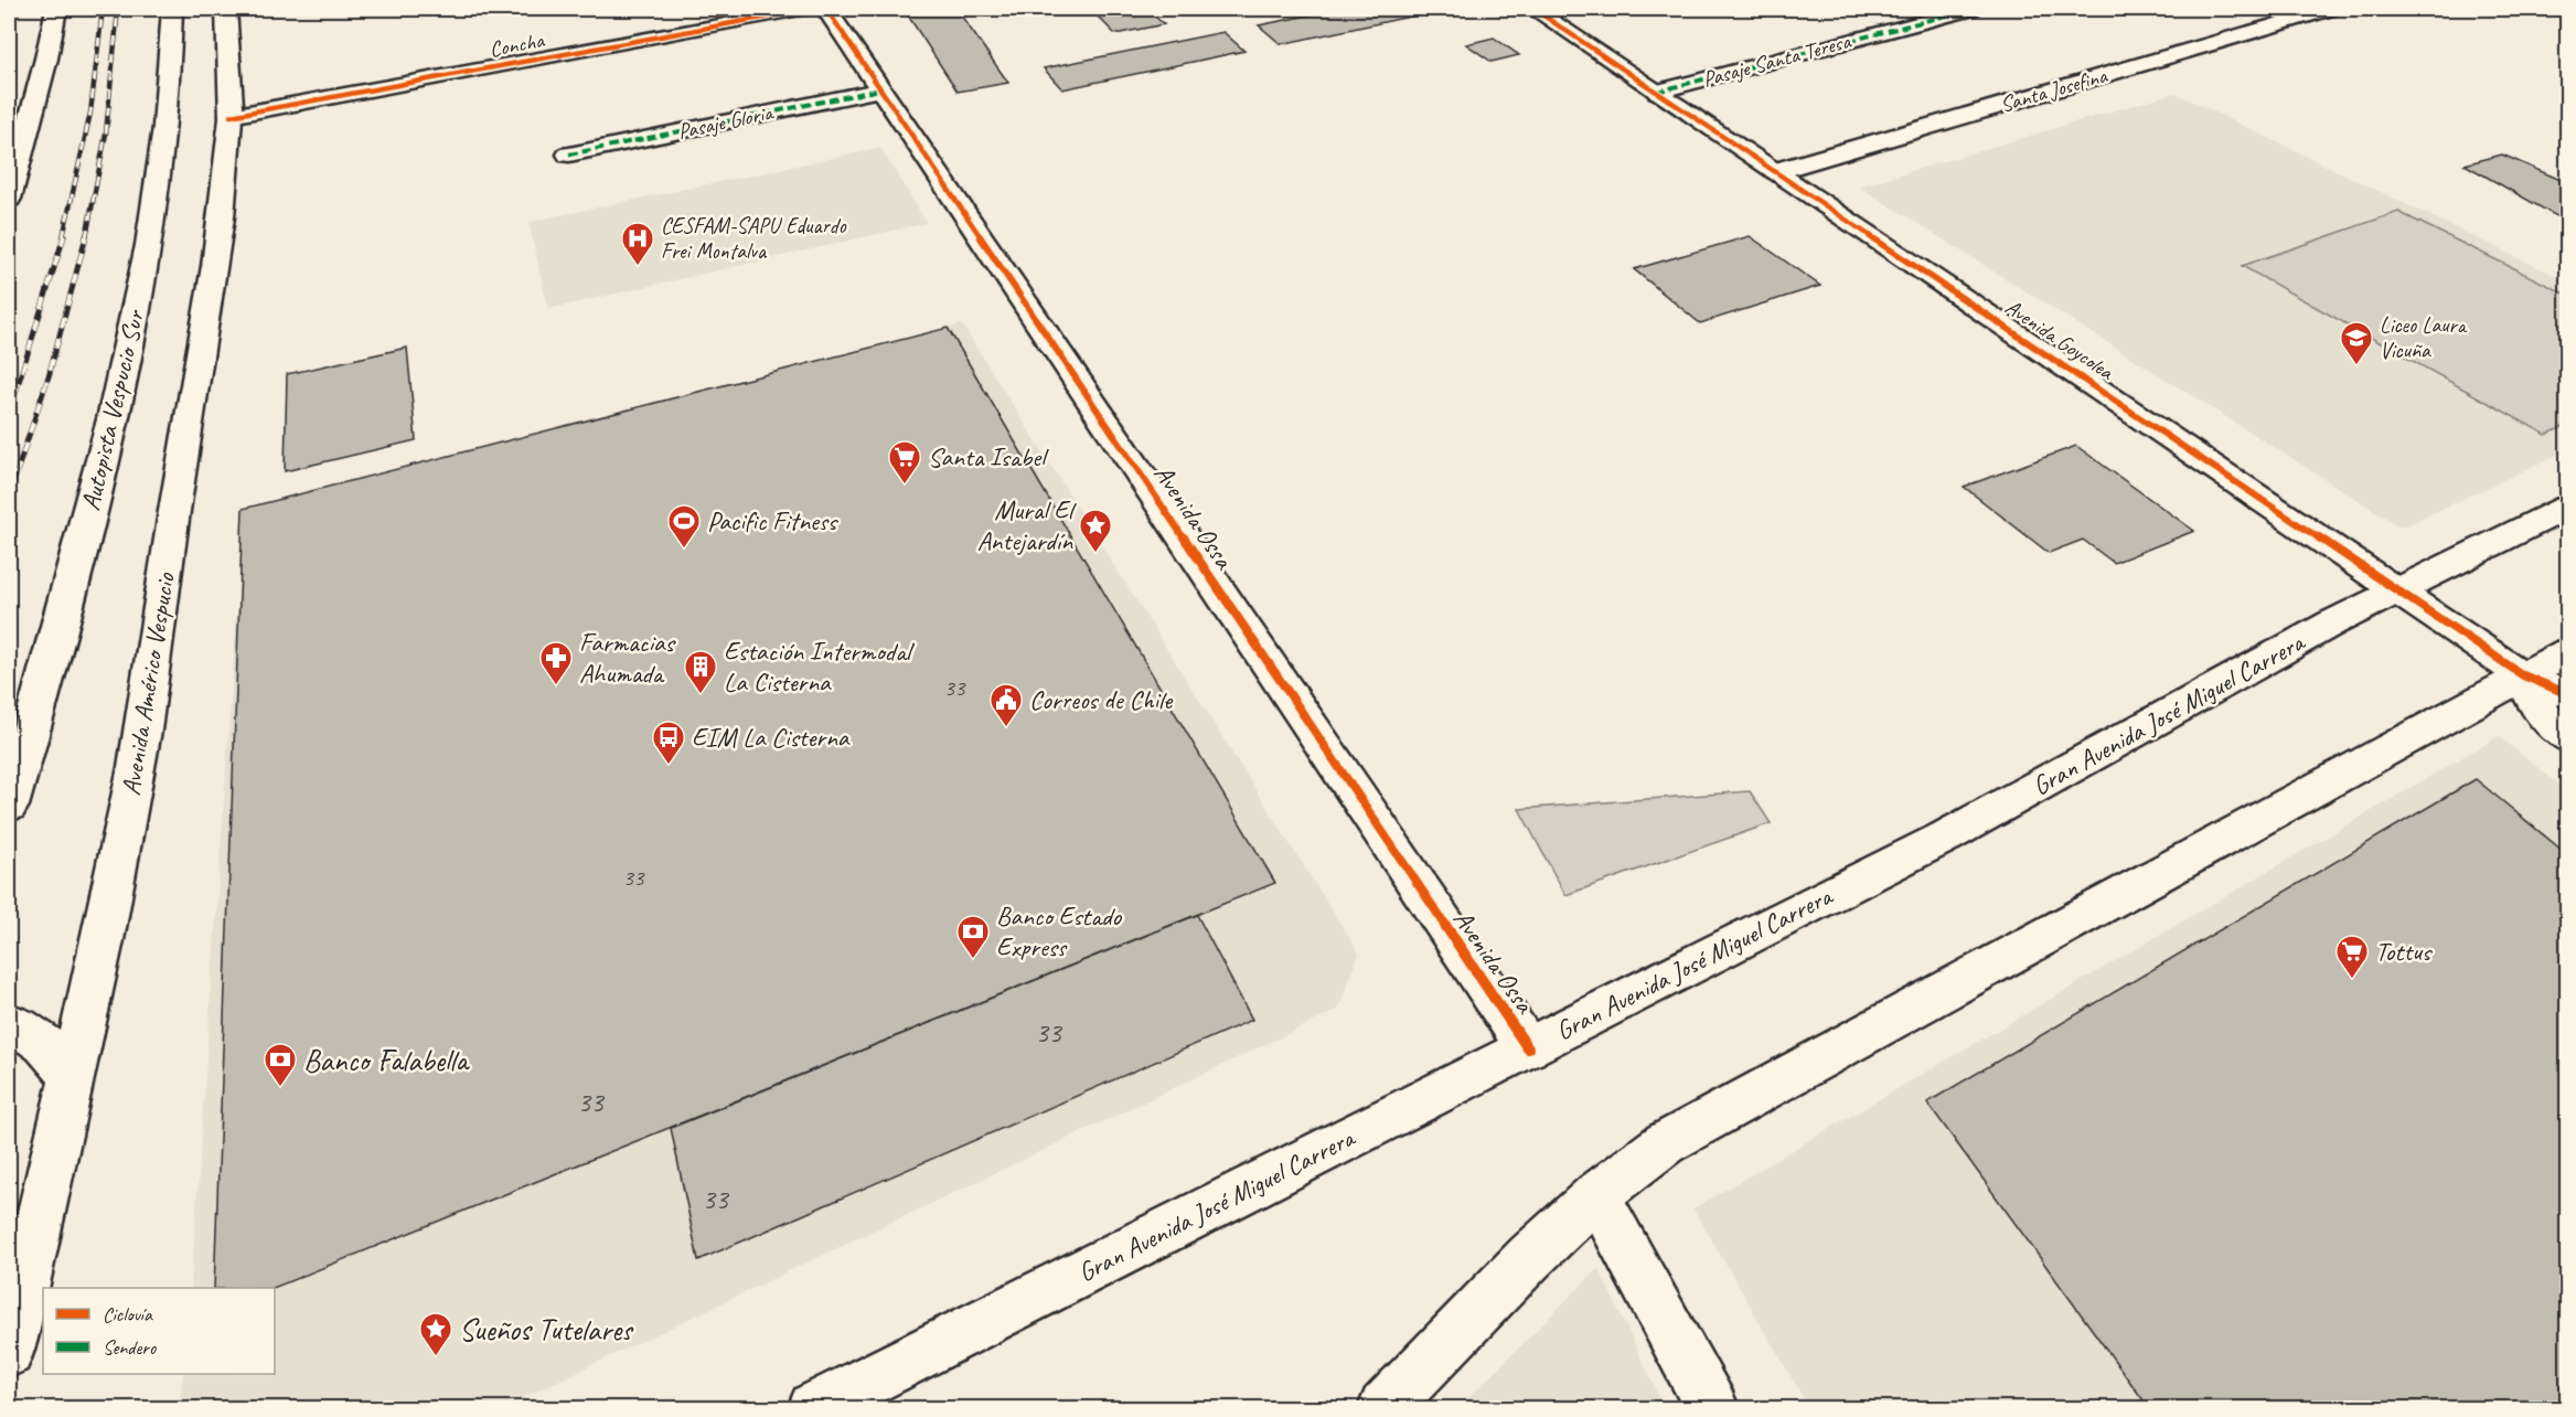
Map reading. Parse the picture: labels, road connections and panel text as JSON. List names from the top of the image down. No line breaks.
{"streets":{"main road":["Concha","Pasaje Santa Teresa","Santa Josefina","Pasaje Gloria","Avenida Goycolea","Autopista Vespucio Sur","Avenida Ossa","Avenida Américo Vespucio","Gran Avenida José Miguel Carrera"]},"crossings":[["Concha","Avenida Américo Vespucio"],["Pasaje Santa Teresa","Avenida Goycolea"],["Santa Josefina","Avenida Goycolea"],["Pasaje Gloria","Avenida Ossa"],["Avenida Goycolea","Gran Avenida José Miguel Carrera"],["Avenida Ossa","Gran Avenida José Miguel Carrera"]],"places":{"hospital":["CESFAM-SAPU Eduardo Frei Montalva"],"school or university":["Liceo Laura Vicuña"],"supermarket":["Santa Isabel","Tottus"],"sports":["Pacific Fitness"],"place":["Mural El Antejardín","Sueños Tutelares"],"pharmacy":["Farmacias Ahumada"],"building":["Estación Intermodal La Cisterna"],"public building":["Correos de Chile"],"bus stop":["EIM La Cisterna"],"bank":["Banco Estado Express","Banco Falabella"]},"house_numbers":["33","33","33","33","33"],"legend":["Ciclovía","Sendero"]}
